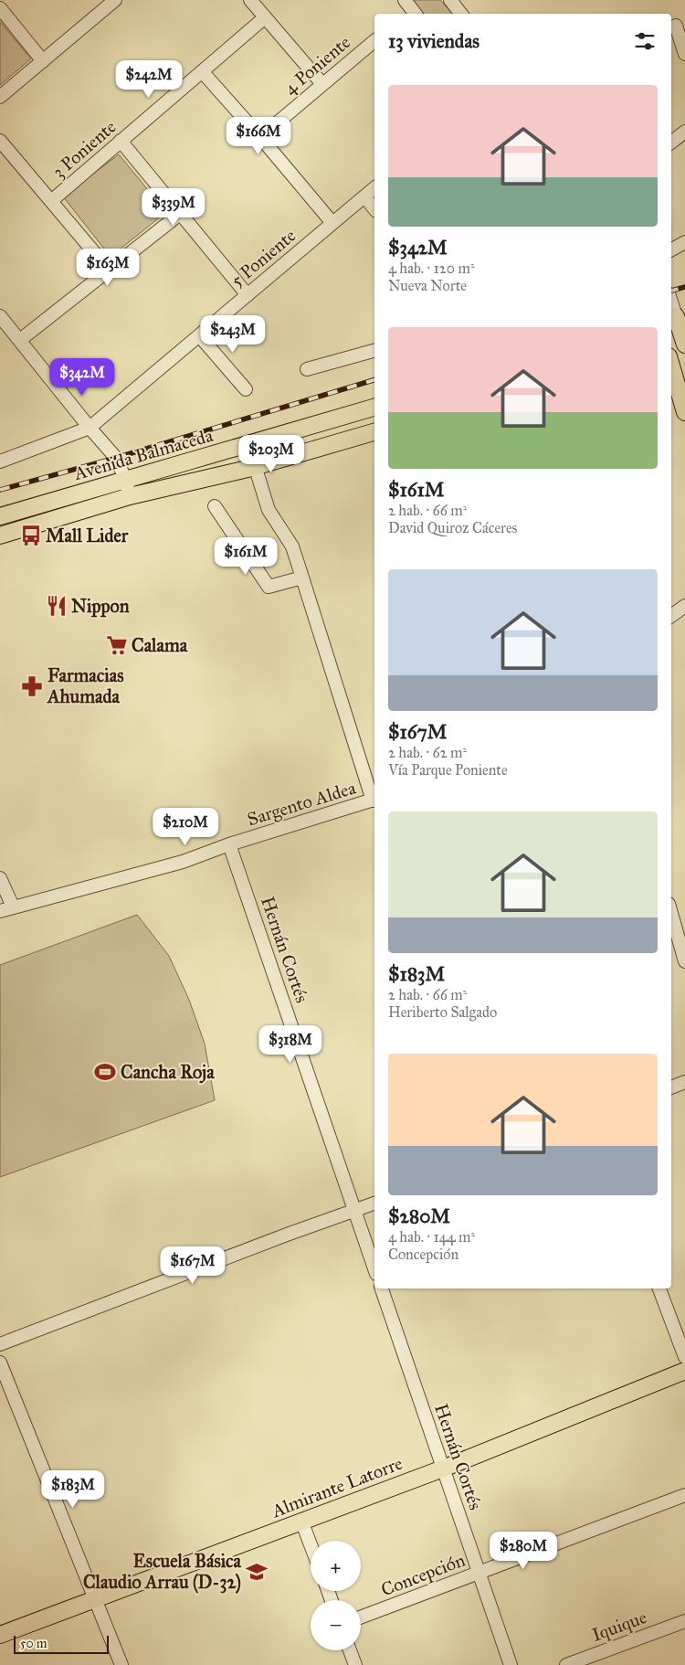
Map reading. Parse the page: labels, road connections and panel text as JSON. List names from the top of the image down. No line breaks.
{"streets":{"main road":["Avenida Balmaceda","Almirante Latorre"],"street":["4 Poniente","3 Poniente","5 Poniente","Sargento Aldea","Hernán Cortés","Concepción","Iquique"]},"crossings":[["Sargento Aldea","Hernán Cortés"],["Hernán Cortés","Almirante Latorre"],["Hernán Cortés","Concepción"]],"places":{"bus stop":["Mall Lider"],"restaurant":["Nippon"],"supermarket":["Calama"],"pharmacy":["Farmacias Ahumada"],"sports":["Cancha Roja"],"school or university":["Escuela Básica Claudio Arrau (D-32)"]},"scale_bar":"50 m","page":{"heading":"13 viviendas","price":["$242M","$166M","$339M","$163M","$243M","$342M","$203M","$161M","$210M","$318M","$167M","$183M","$280M"],"list":[{"name":"$342M","note":"4 hab. · 120 m² · Nueva Norte"},{"name":"$161M","note":"2 hab. · 66 m² · David Quiroz Cáceres"},{"name":"$167M","note":"2 hab. · 62 m² · Vía Parque Poniente"},{"name":"$183M","note":"2 hab. · 66 m² · Heriberto Salgado"},{"name":"$280M","note":"4 hab. · 144 m² · Concepción"}],"map_buttons":["+","−"],"scale":"50 m"}}
